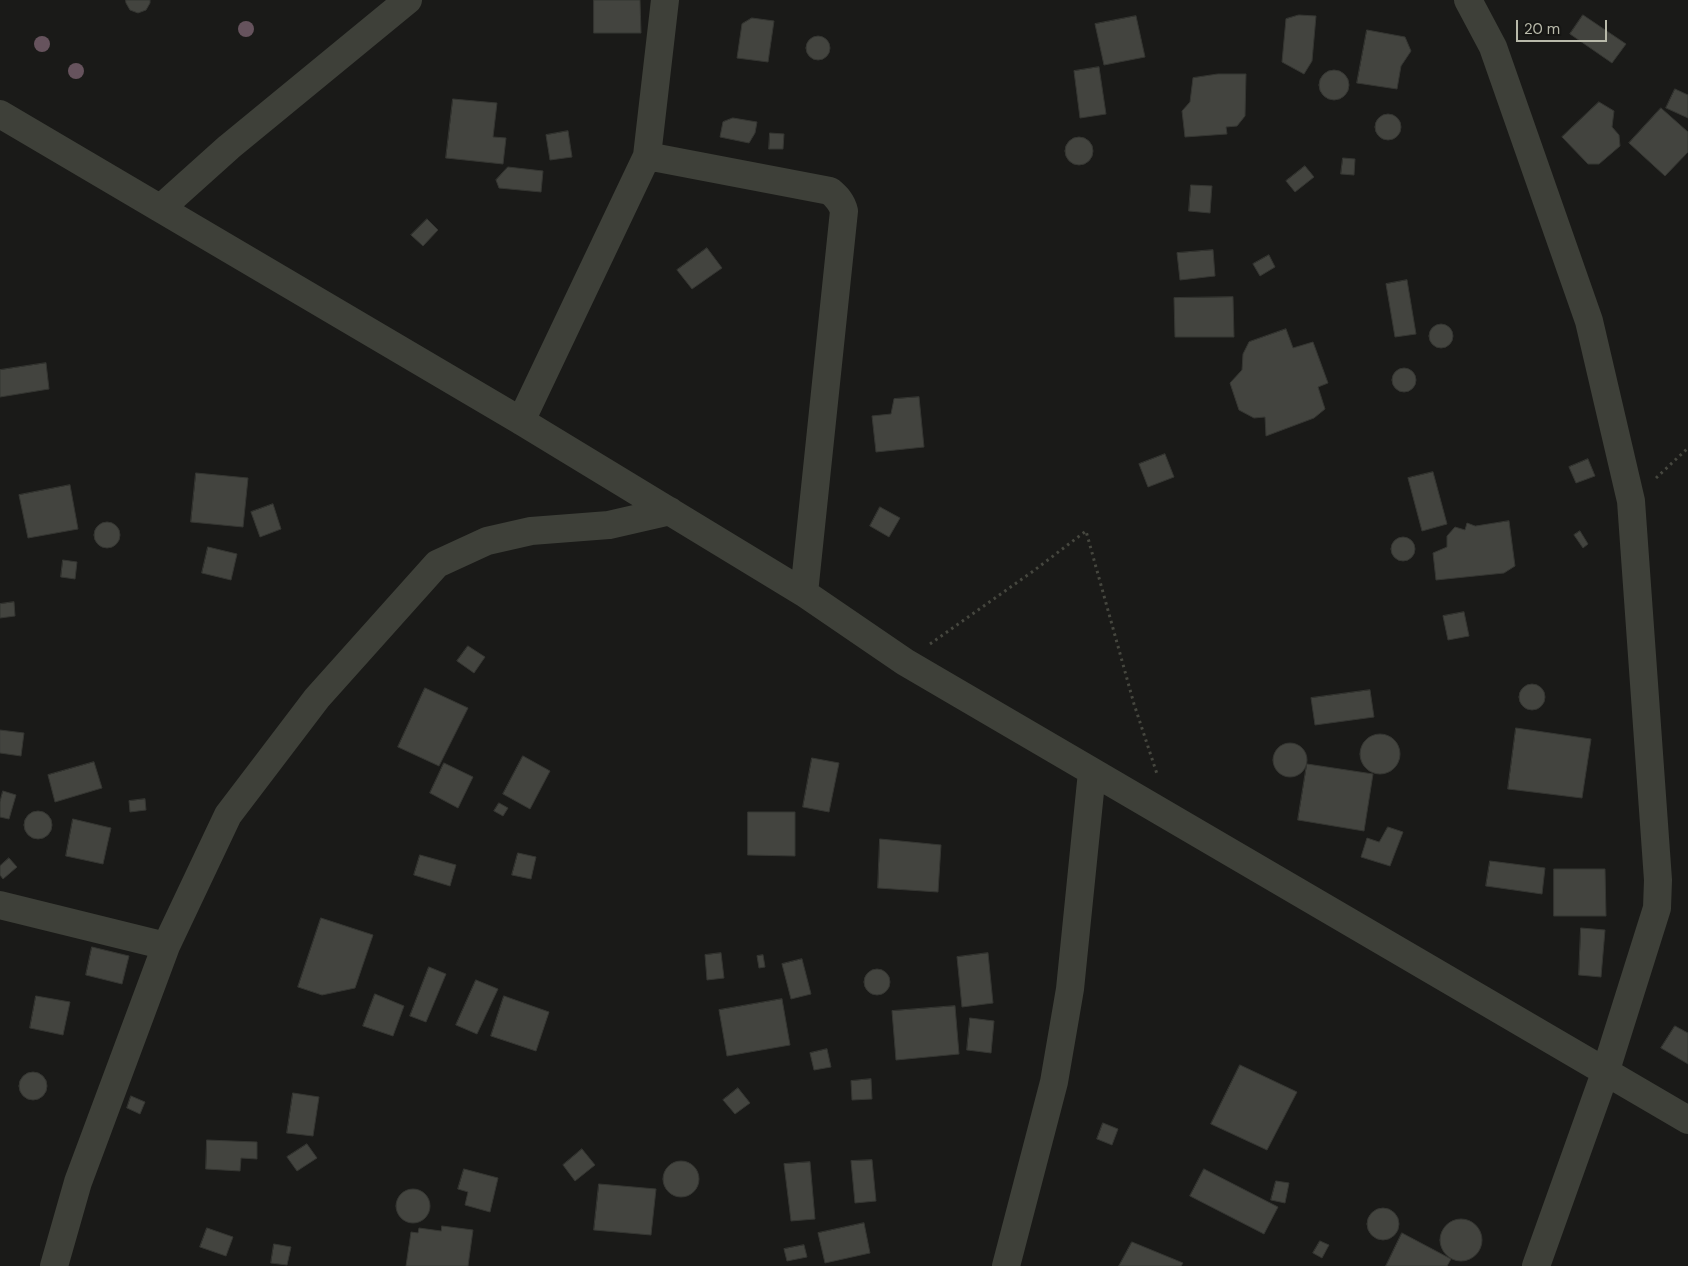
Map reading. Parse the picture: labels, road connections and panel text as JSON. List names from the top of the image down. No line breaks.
{"scale_bar":"20 m"}
